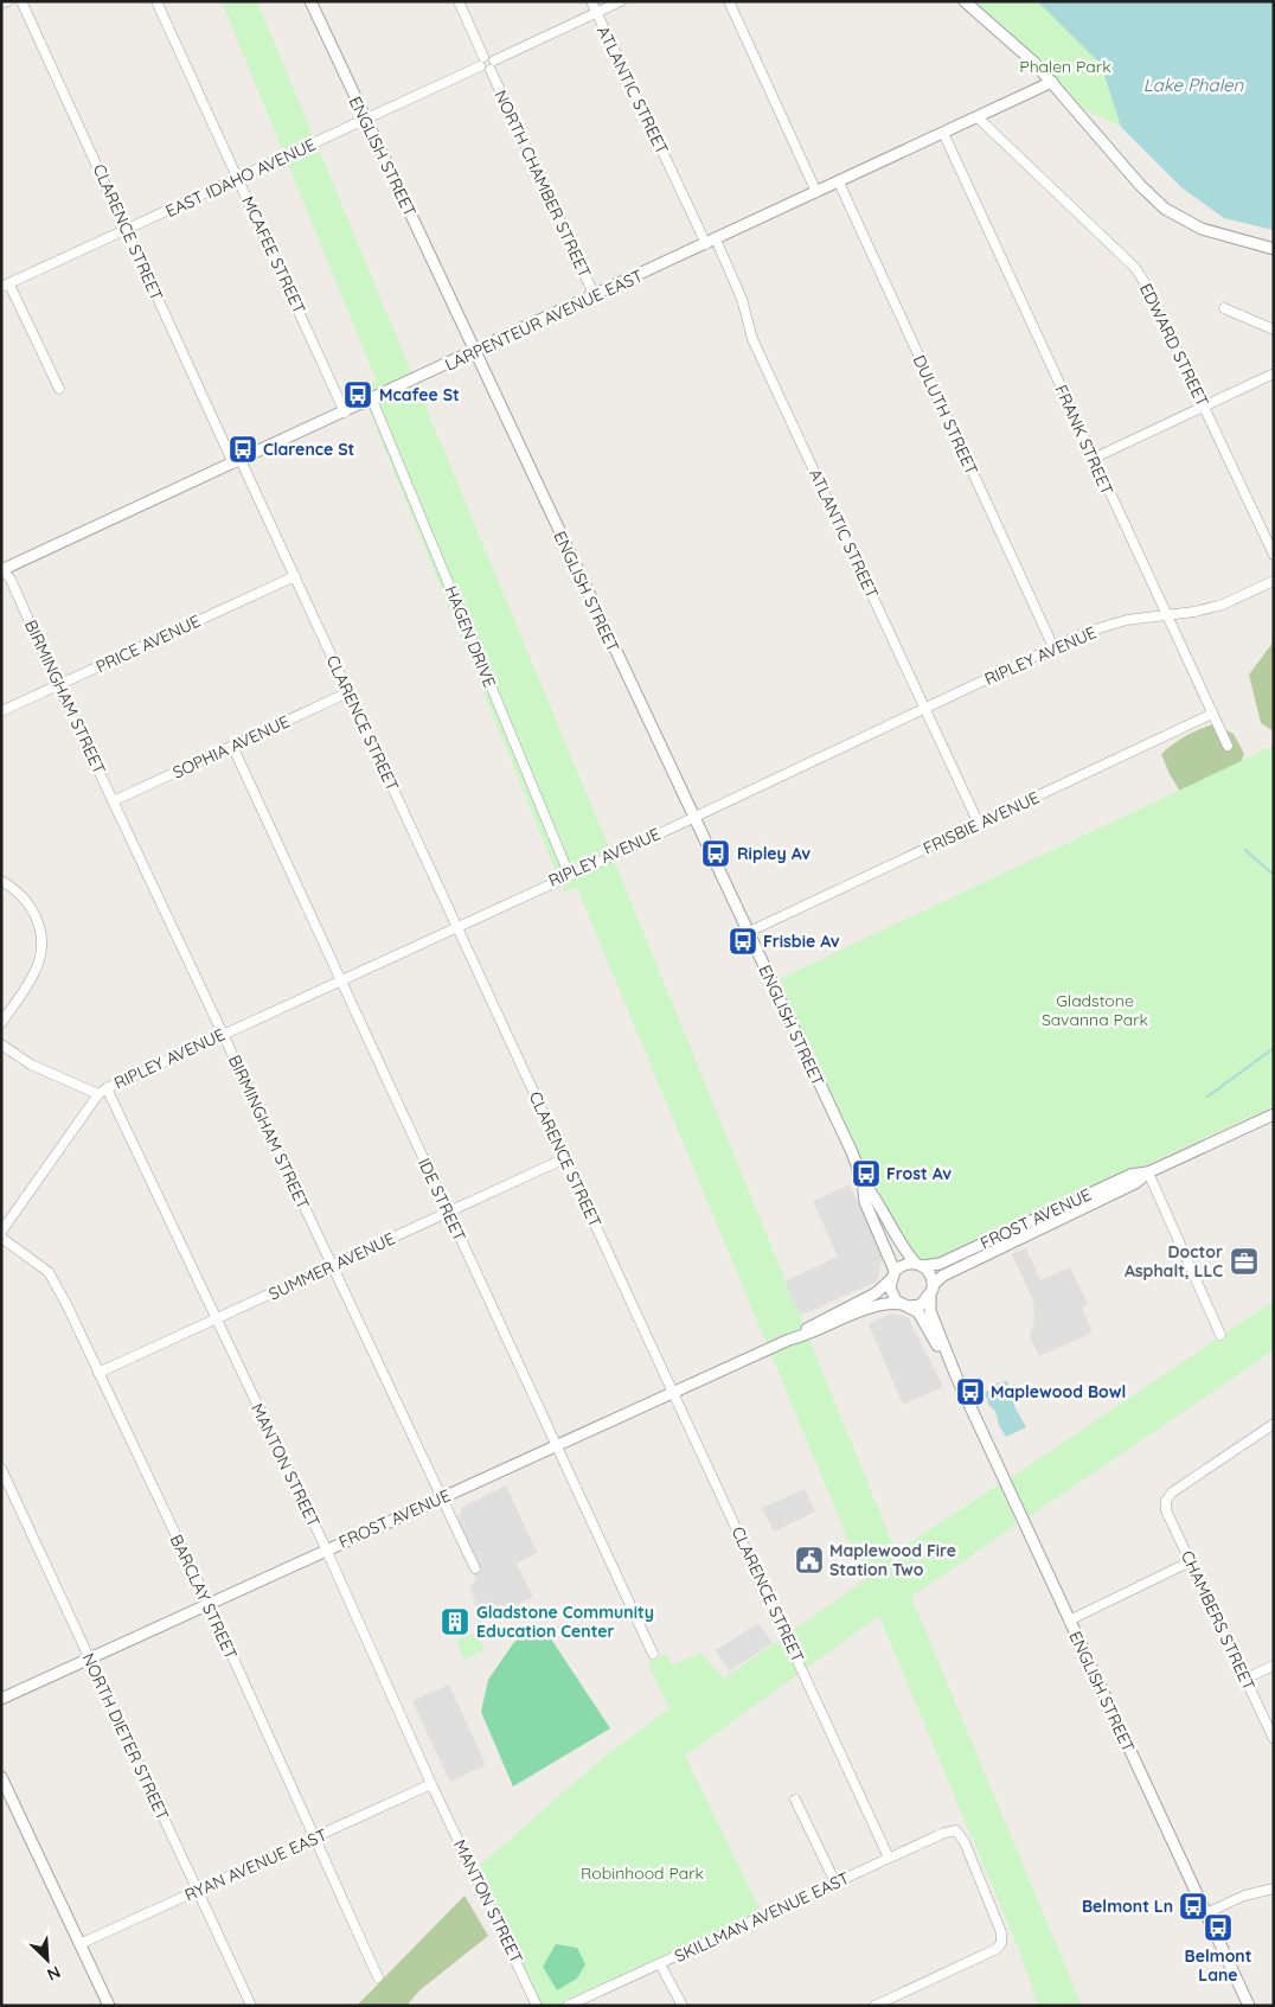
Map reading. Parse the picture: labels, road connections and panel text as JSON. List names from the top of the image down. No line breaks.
{"streets":{"street":["ATLANTIC STREET","ENGLISH STREET","EAST IDAHO AVENUE","NORTH CHAMBER STREET","CLARENCE STREET","MCAFEE STREET","LARPENTEUR AVENUE EAST","EDWARD STREET","DULUTH STREET","FRANK STREET","HAGEN DRIVE","PRICE AVENUE","RIPLEY AVENUE","BIRMINGHAM STREET","SOPHIA AVENUE","FRISBIE AVENUE","IDE STREET","FROST AVENUE","SUMMER AVENUE","MANTON STREET","BARCLAY STREET","CHAMBERS STREET","NORTH DIETER STREET","RYAN AVENUE EAST","SKILLMAN AVENUE EAST"]},"crossings":[["ATLANTIC STREET","LARPENTEUR AVENUE EAST"],["ATLANTIC STREET","RIPLEY AVENUE"],["ATLANTIC STREET","FRISBIE AVENUE"],["ENGLISH STREET","EAST IDAHO AVENUE"],["ENGLISH STREET","LARPENTEUR AVENUE EAST"],["ENGLISH STREET","RIPLEY AVENUE"],["ENGLISH STREET","FRISBIE AVENUE"],["ENGLISH STREET","FROST AVENUE"],["EAST IDAHO AVENUE","NORTH CHAMBER STREET"],["EAST IDAHO AVENUE","CLARENCE STREET"],["EAST IDAHO AVENUE","MCAFEE STREET"],["NORTH CHAMBER STREET","LARPENTEUR AVENUE EAST"],["CLARENCE STREET","LARPENTEUR AVENUE EAST"],["CLARENCE STREET","PRICE AVENUE"],["CLARENCE STREET","RIPLEY AVENUE"],["CLARENCE STREET","SOPHIA AVENUE"],["CLARENCE STREET","FROST AVENUE"],["CLARENCE STREET","SUMMER AVENUE"],["CLARENCE STREET","SKILLMAN AVENUE EAST"],["MCAFEE STREET","LARPENTEUR AVENUE EAST"],["LARPENTEUR AVENUE EAST","EDWARD STREET"],["LARPENTEUR AVENUE EAST","DULUTH STREET"],["LARPENTEUR AVENUE EAST","FRANK STREET"],["LARPENTEUR AVENUE EAST","HAGEN DRIVE"],["LARPENTEUR AVENUE EAST","BIRMINGHAM STREET"],["DULUTH STREET","RIPLEY AVENUE"],["FRANK STREET","RIPLEY AVENUE"],["FRANK STREET","FRISBIE AVENUE"],["HAGEN DRIVE","RIPLEY AVENUE"],["PRICE AVENUE","BIRMINGHAM STREET"],["RIPLEY AVENUE","BIRMINGHAM STREET"],["RIPLEY AVENUE","IDE STREET"],["RIPLEY AVENUE","MANTON STREET"],["BIRMINGHAM STREET","SOPHIA AVENUE"],["BIRMINGHAM STREET","FROST AVENUE"],["BIRMINGHAM STREET","SUMMER AVENUE"],["SOPHIA AVENUE","IDE STREET"],["IDE STREET","FROST AVENUE"],["IDE STREET","SUMMER AVENUE"],["FROST AVENUE","MANTON STREET"],["FROST AVENUE","BARCLAY STREET"],["FROST AVENUE","NORTH DIETER STREET"],["SUMMER AVENUE","MANTON STREET"],["SUMMER AVENUE","BARCLAY STREET"],["MANTON STREET","RYAN AVENUE EAST"],["BARCLAY STREET","RYAN AVENUE EAST"],["NORTH DIETER STREET","RYAN AVENUE EAST"]],"water":["Lake Phalen"],"parks":["Phalen Park","Gladstone Savanna Park","Robinhood Park"],"places":{"bus stop":["Mcafee St","Clarence St","Ripley Av","Frisbie Av","Frost Av","Maplewood Bowl","Belmont Ln","Belmont Lane"],"office":["Doctor Asphalt, LLC"],"public building":["Maplewood Fire Station Two"],"building":["Gladstone Community Education Center"]},"north":"bottom right"}
